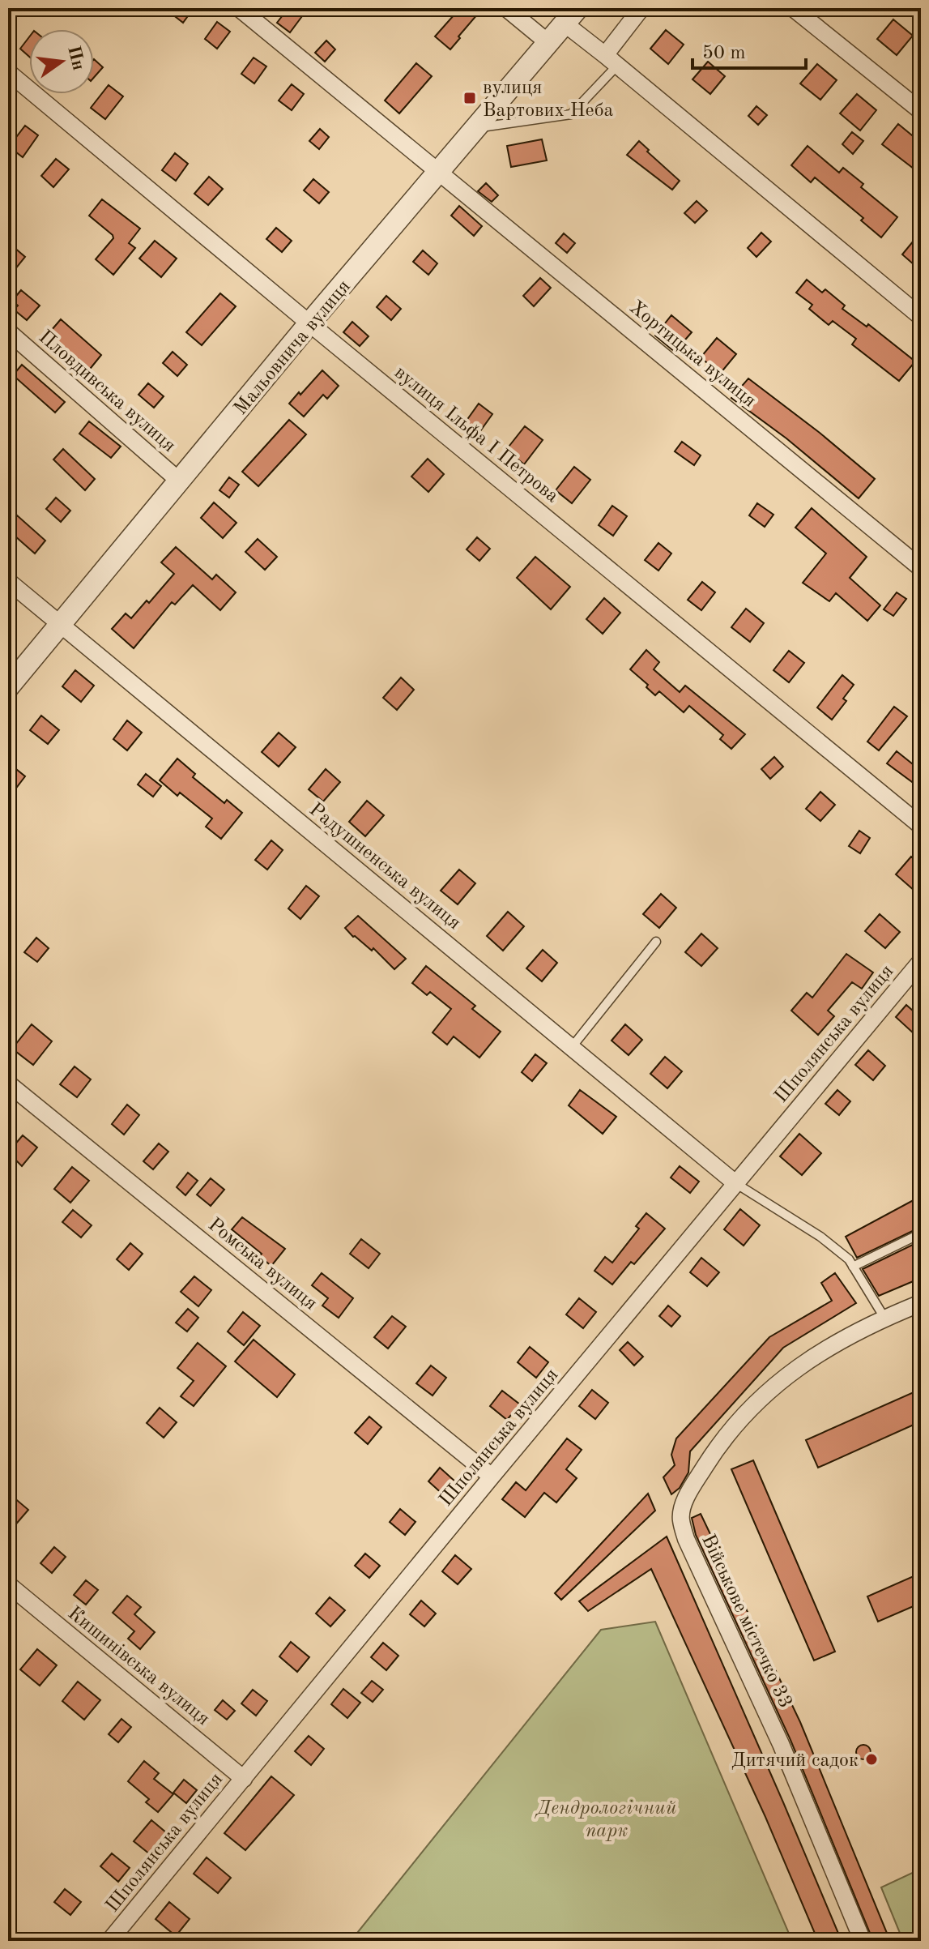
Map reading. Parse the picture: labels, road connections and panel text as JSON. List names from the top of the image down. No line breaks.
{"streets":{"street":["Мальовнича вулиця","Хортицька вулиця","Пловдивська вулиця","вулиця Ільфа І Петрова","Радушненська вулиця","Шполянська вулиця","Ромська вулиця","Військове містечко 33","Кишинівська вулиця"]},"crossings":[["Мальовнича вулиця","Хортицька вулиця"],["Мальовнича вулиця","Пловдивська вулиця"],["Мальовнича вулиця","вулиця Ільфа І Петрова"],["Мальовнича вулиця","Радушненська вулиця"],["Радушненська вулиця","Шполянська вулиця"],["Шполянська вулиця","Ромська вулиця"],["Шполянська вулиця","Кишинівська вулиця"]],"parks":["Дендрологічний парк"],"places":{"transit":["вулиця Вартових Неба"],"other":["Дитячий садок"]},"scale_bar":"50 m","north":"right"}
